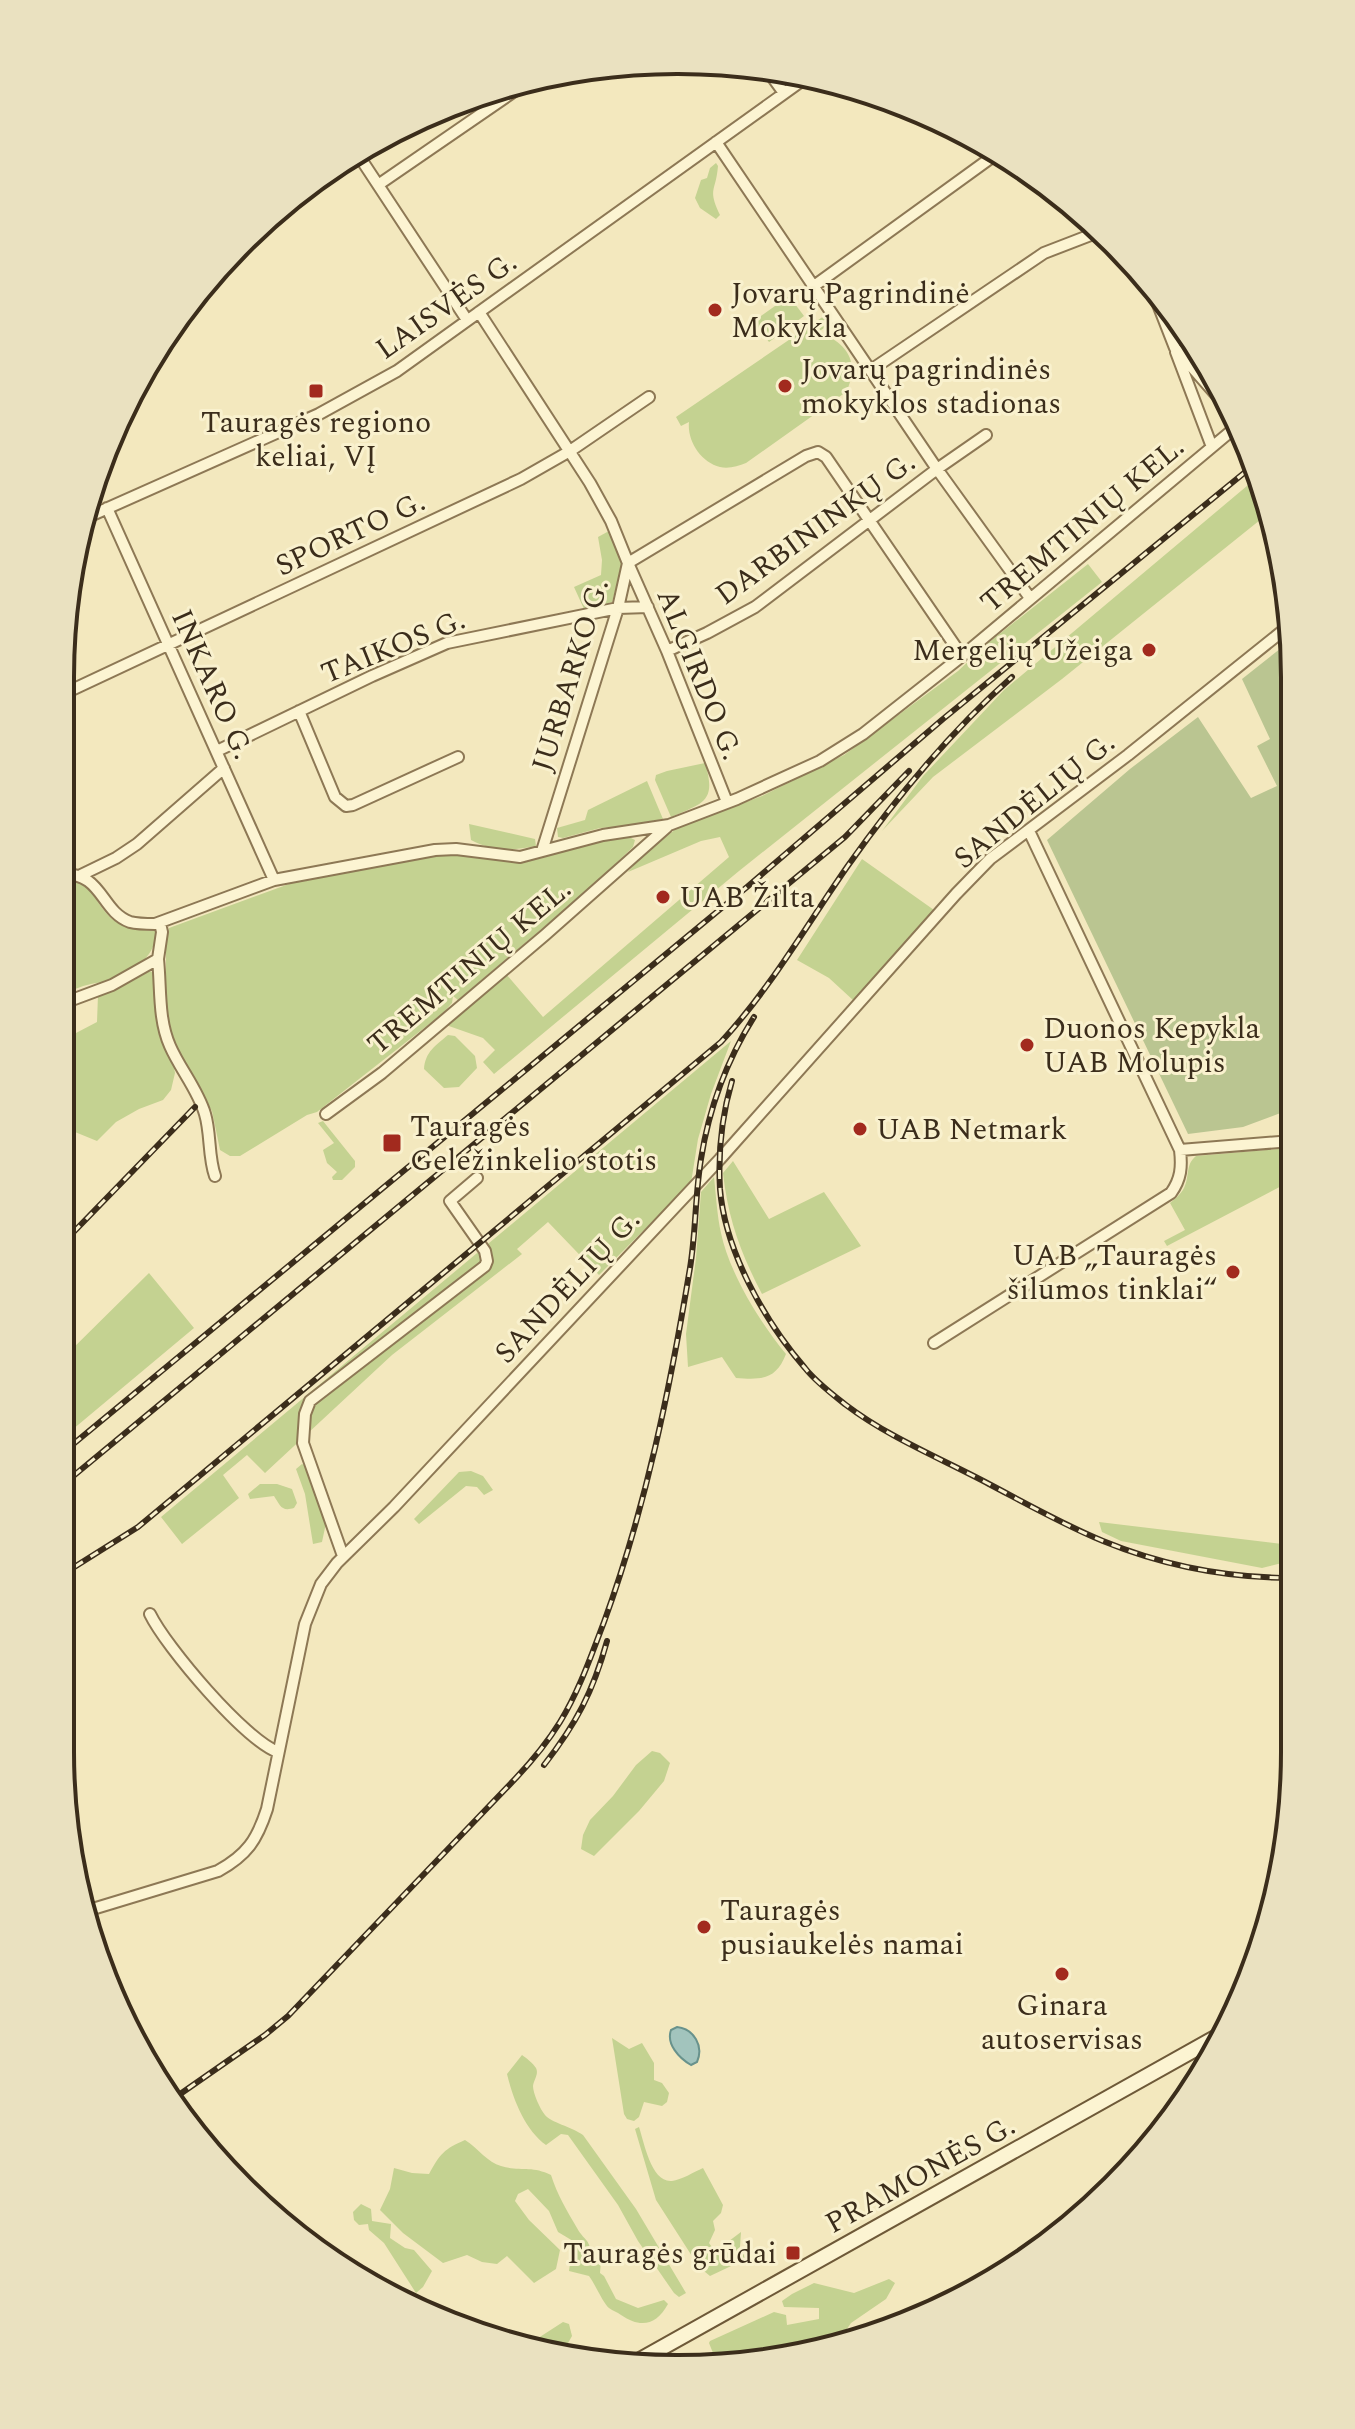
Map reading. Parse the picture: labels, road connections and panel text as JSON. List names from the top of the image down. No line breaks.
{"streets":{"main road":["PRAMONĖS G."],"street":["LAISVĖS G.","TREMTINIŲ KEL.","DARBININKŲ G.","SPORTO G.","TAIKOS G.","ALGIRDO G.","JURBARKO G.","INKARO G.","SANDĖLIŲ G."]},"crossings":[["LAISVĖS G.","JURBARKO G."],["LAISVĖS G.","INKARO G."],["TREMTINIŲ KEL.","ALGIRDO G."],["TREMTINIŲ KEL.","JURBARKO G."],["TREMTINIŲ KEL.","INKARO G."],["DARBININKŲ G.","ALGIRDO G."],["SPORTO G.","JURBARKO G."],["SPORTO G.","INKARO G."],["TAIKOS G.","ALGIRDO G."],["TAIKOS G.","JURBARKO G."],["TAIKOS G.","INKARO G."],["ALGIRDO G.","JURBARKO G."]],"places":{"other":["Jovarų Pagrindinė Mokykla","Jovarų pagrindinės mokyklos stadionas","Mergelių Užeiga","UAB Žilta","Duonos Kepykla UAB Molupis","UAB Netmark","UAB „Tauragės šilumos tinklai“","Tauragės pusiaukelės namai","Ginara autoservisas"],"transit":["Tauragės regiono keliai, VĮ","Tauragės Geležinkelio stotis","Tauragės grūdai"]}}
